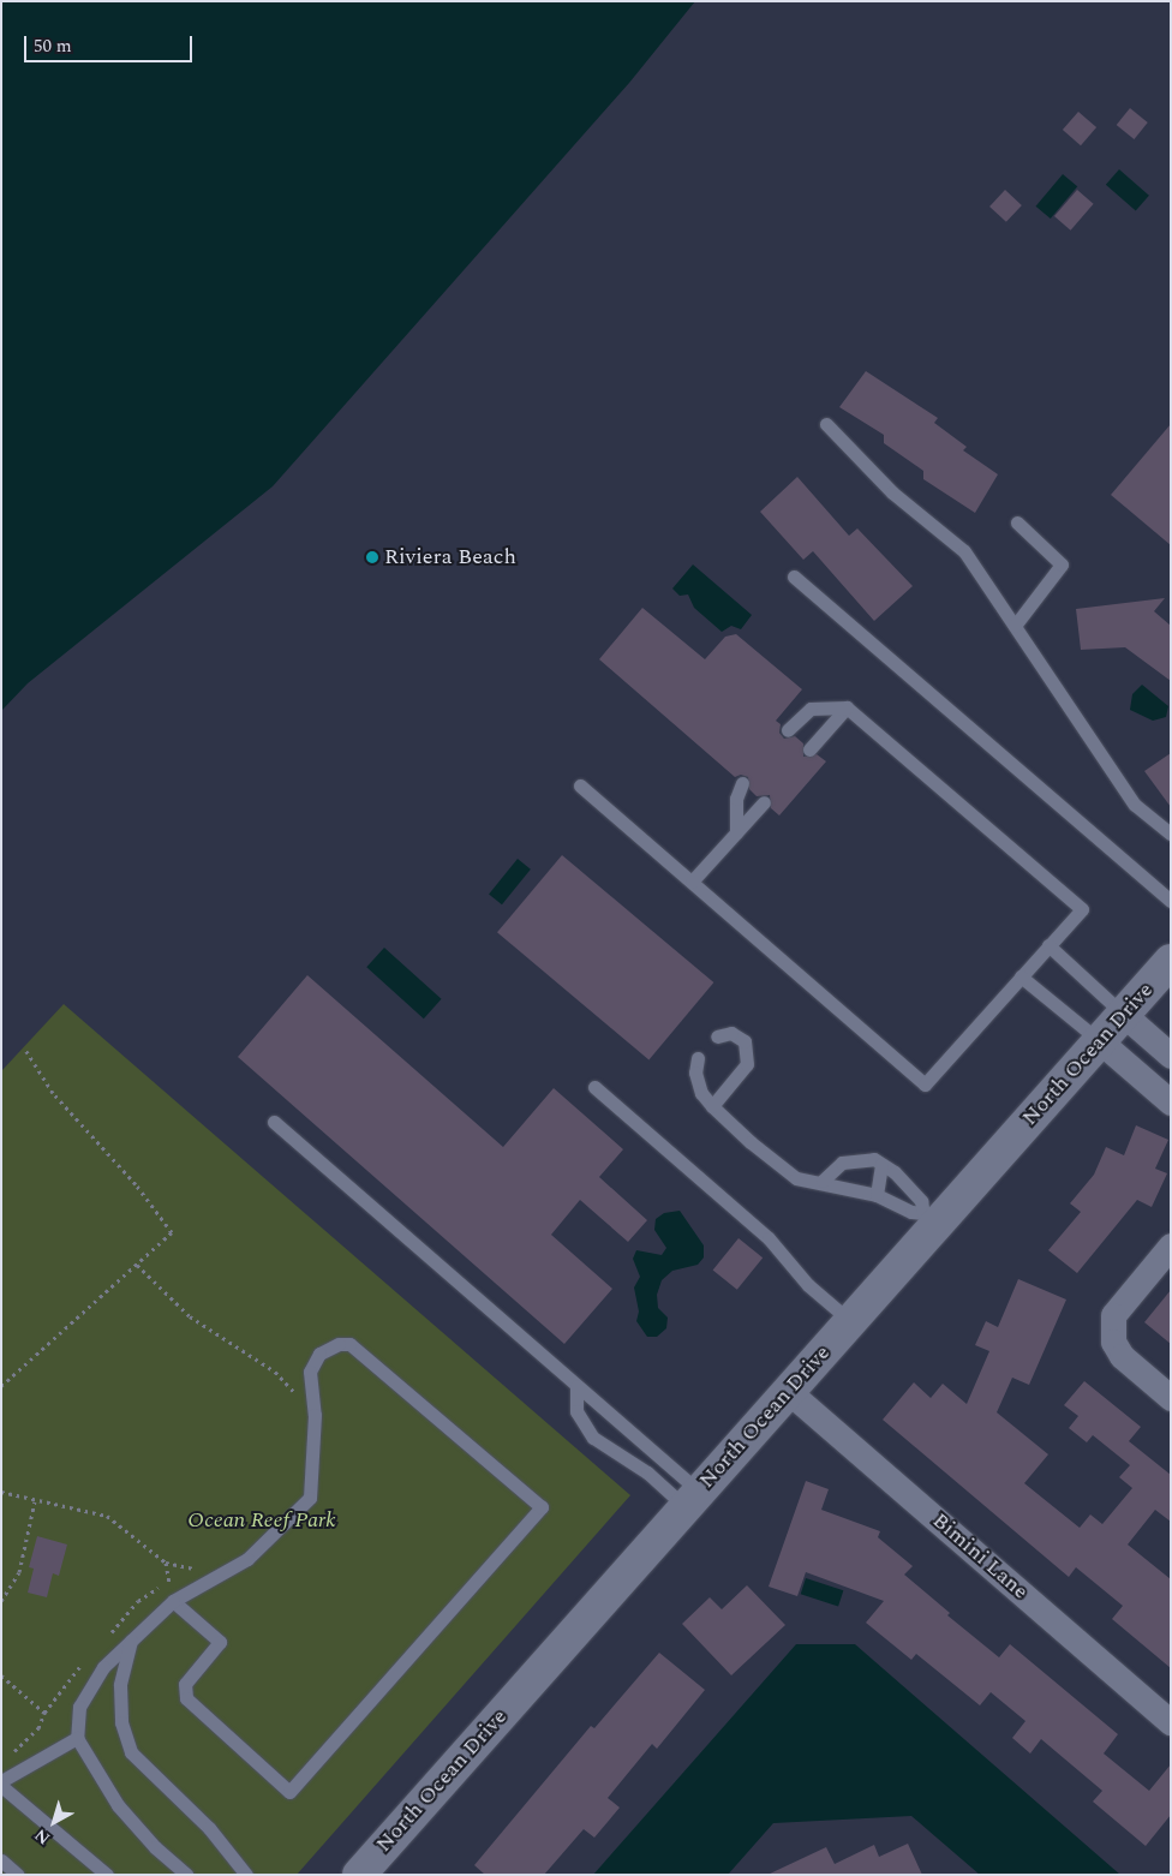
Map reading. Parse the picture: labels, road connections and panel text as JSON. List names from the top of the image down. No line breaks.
{"streets":{"main road":["North Ocean Drive"],"street":["Bimini Lane"]},"crossings":[["North Ocean Drive","Bimini Lane"]],"parks":["Ocean Reef Park"],"places":["Riviera Beach"],"scale_bar":"50 m","north":"bottom left"}
